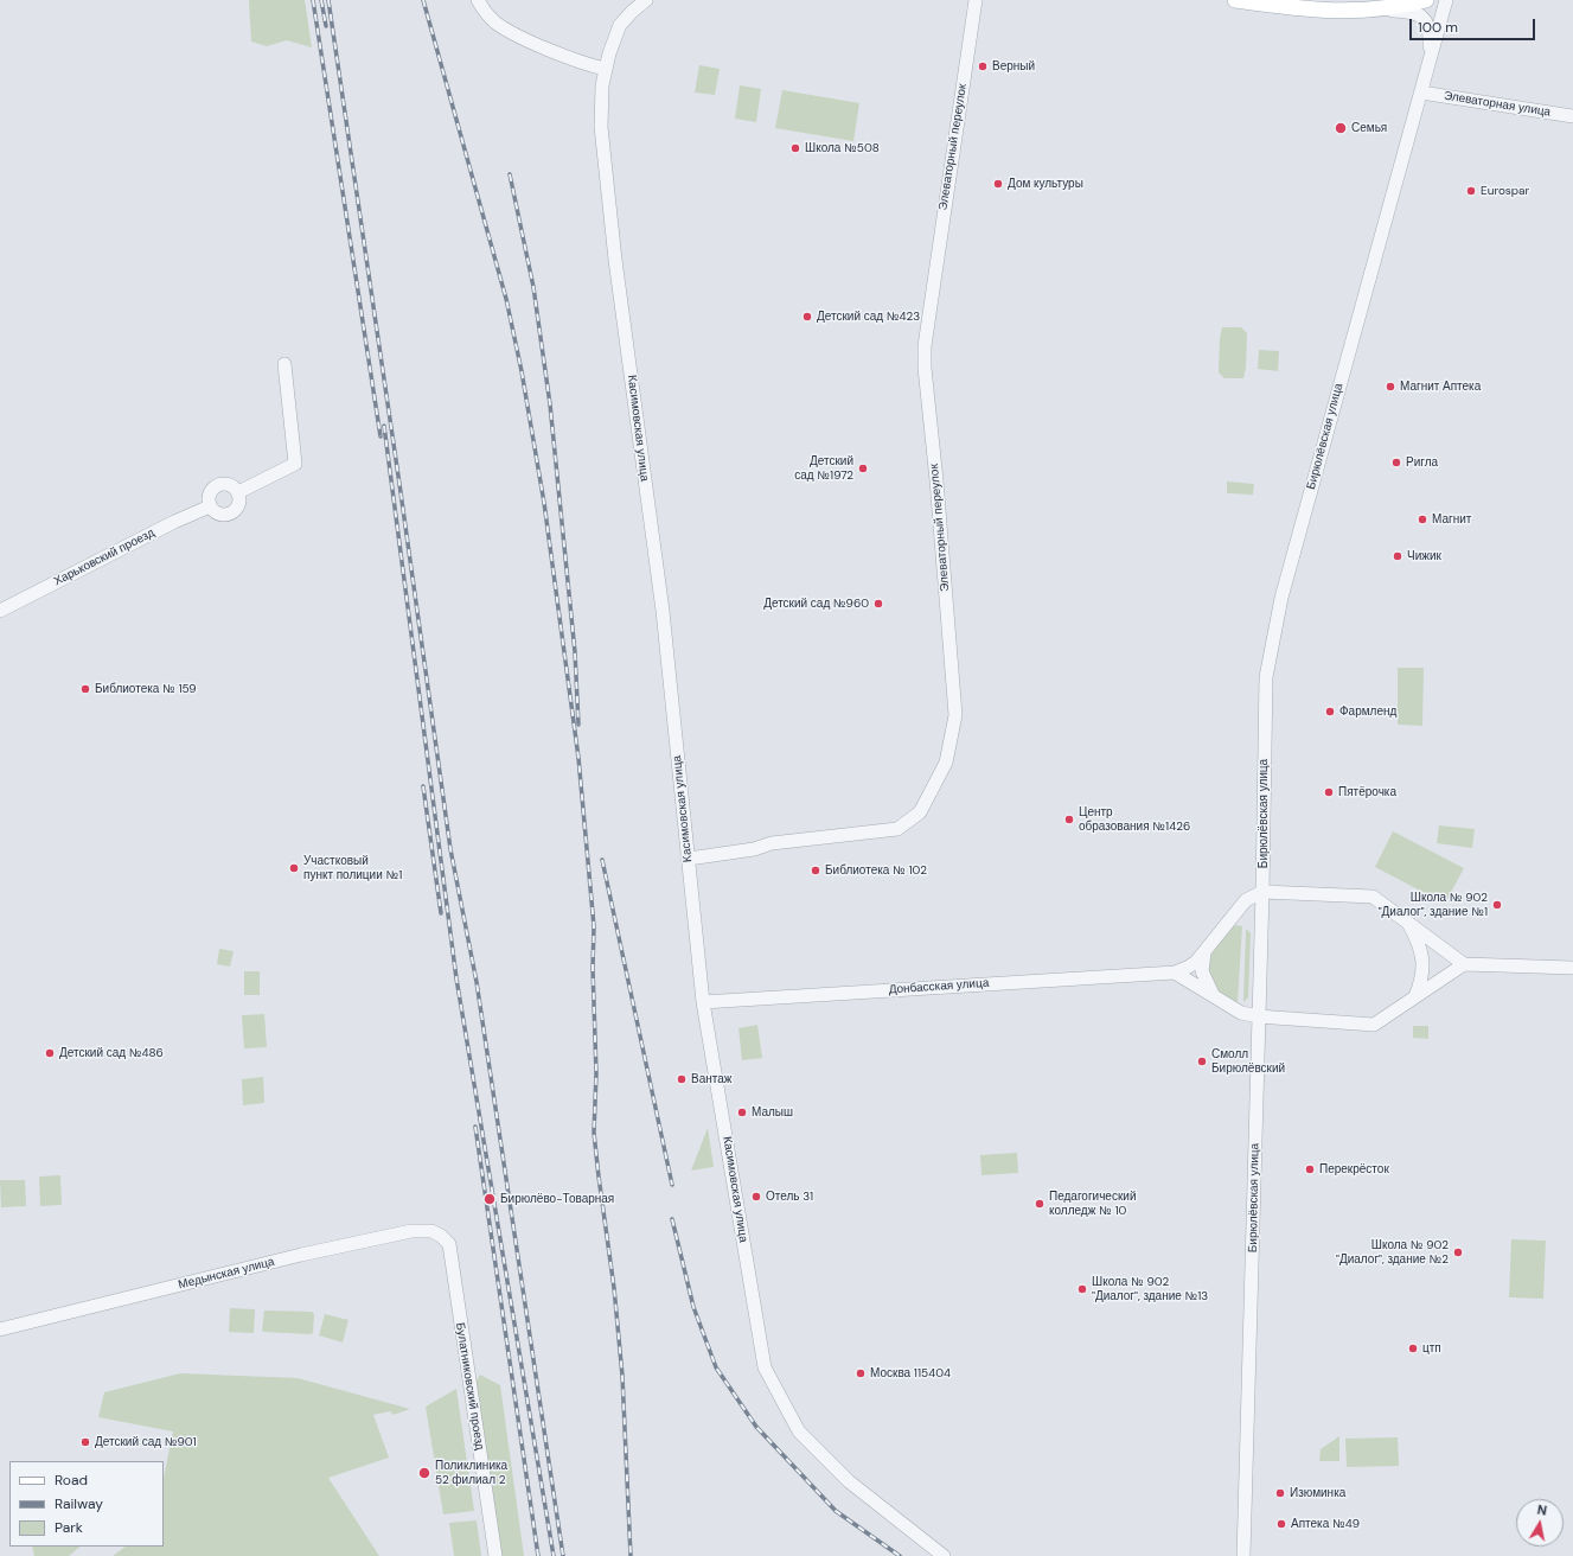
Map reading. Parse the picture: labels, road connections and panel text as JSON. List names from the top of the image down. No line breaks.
{"streets":{"street":["Элеваторная улица","Элеваторный переулок","Касимовская улица","Бирюлёвская улица","Харьковский проезд","Донбасская улица","Медынская улица","Булатниковский проезд"]},"crossings":[["Элеваторная улица","Бирюлёвская улица"],["Элеваторный переулок","Касимовская улица"],["Касимовская улица","Донбасская улица"],["Медынская улица","Булатниковский проезд"]],"places":["Верный","Семья","Школа №508","Дом культуры","Eurospar","Детский сад №423","Магнит Аптека","Ригла","Детский сад №1972","Магнит","Чижик","Детский сад №960","Библиотека № 159","Фармленд","Пятёрочка","Центр образования №1426","Участковый пункт полиции №1","Библиотека № 102","Школа № 902 \"Диалог\", здание №1","Детский сад №486","Смолл Бирюлёвский","Вантаж","Малыш","Перекрёсток","Отель 31","Бирюлёво-Товарная","Педагогический колледж № 10","Школа № 902 \"Диалог\", здание №2","Школа № 902 \"Диалог\", здание №13","цтп","Москва 115404","Детский сад №901","Поликлиника 52 филиал 2","Изюминка","Аптека №49"],"legend":["Road","Railway","Park"],"scale_bar":"100 m","north":"top"}
